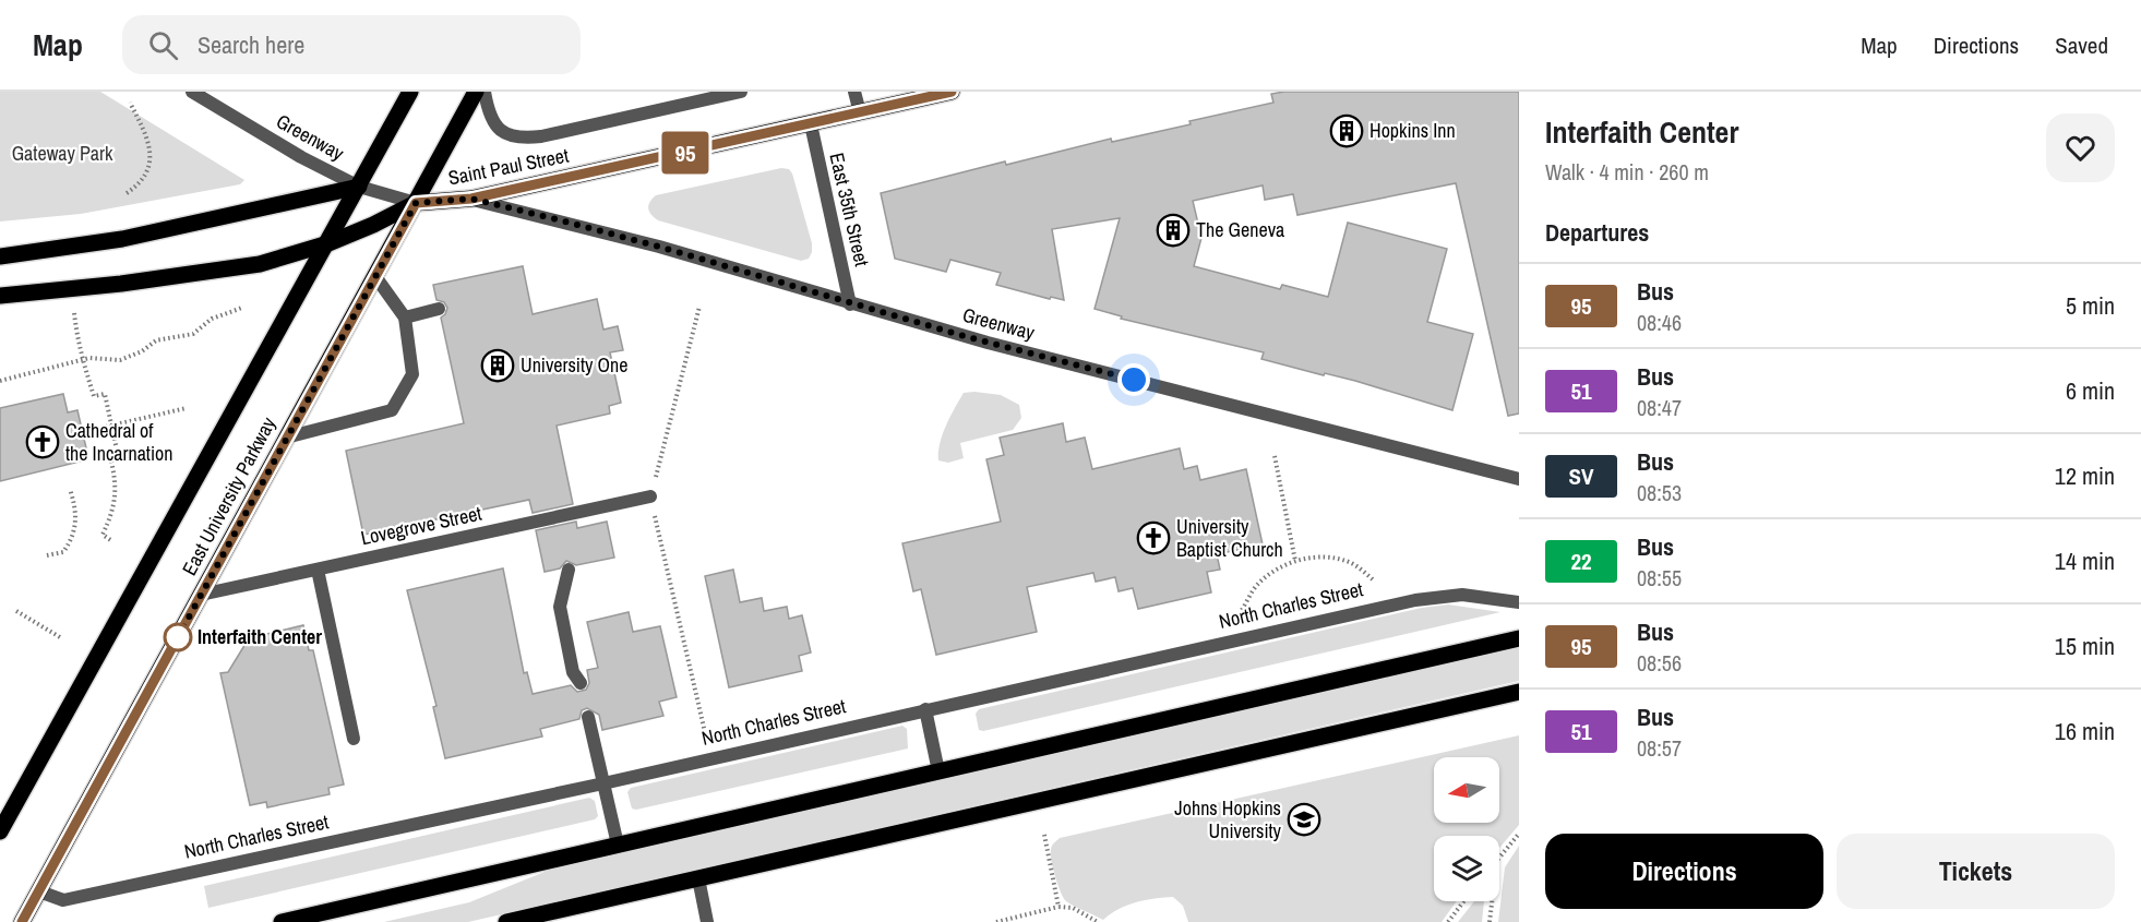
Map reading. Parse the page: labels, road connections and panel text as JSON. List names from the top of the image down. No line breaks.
{"streets":{"main road":["Saint Paul Street","East University Parkway"],"street":["Greenway","East 35th Street","Lovegrove Street","North Charles Street"]},"crossings":[["Greenway","Saint Paul Street"],["Greenway","East 35th Street"],["Greenway","East University Parkway"],["Saint Paul Street","East 35th Street"],["Saint Paul Street","East University Parkway"],["East University Parkway","Lovegrove Street"],["East University Parkway","North Charles Street"]],"parks":["Gateway Park"],"places":{"building":["Hopkins Inn","The Geneva","University One"],"church":["Cathedral of the Incarnation","University Baptist Church"],"other":["Interfaith Center"],"school or university":["Johns Hopkins University"]},"lines":["bus line 95"],"north":"left","page":{"header":"Map","search":"Search here","nav":["Map","Directions","Saved"],"on_map":"95","heading":[["Interfaith Center","Walk · 4 min · 260 m"],"Departures"],"list":[{"mark":"95","name":"Bus","note":"08:46","value":"5 min"},{"mark":"51","name":"Bus","note":"08:47","value":"6 min"},{"mark":"SV","name":"Bus","note":"08:53","value":"12 min"},{"mark":"22","name":"Bus","note":"08:55","value":"14 min"},{"mark":"95","name":"Bus","note":"08:56","value":"15 min"},{"mark":"51","name":"Bus","note":"08:57","value":"16 min"}],"buttons":["Directions","Tickets"]}}
